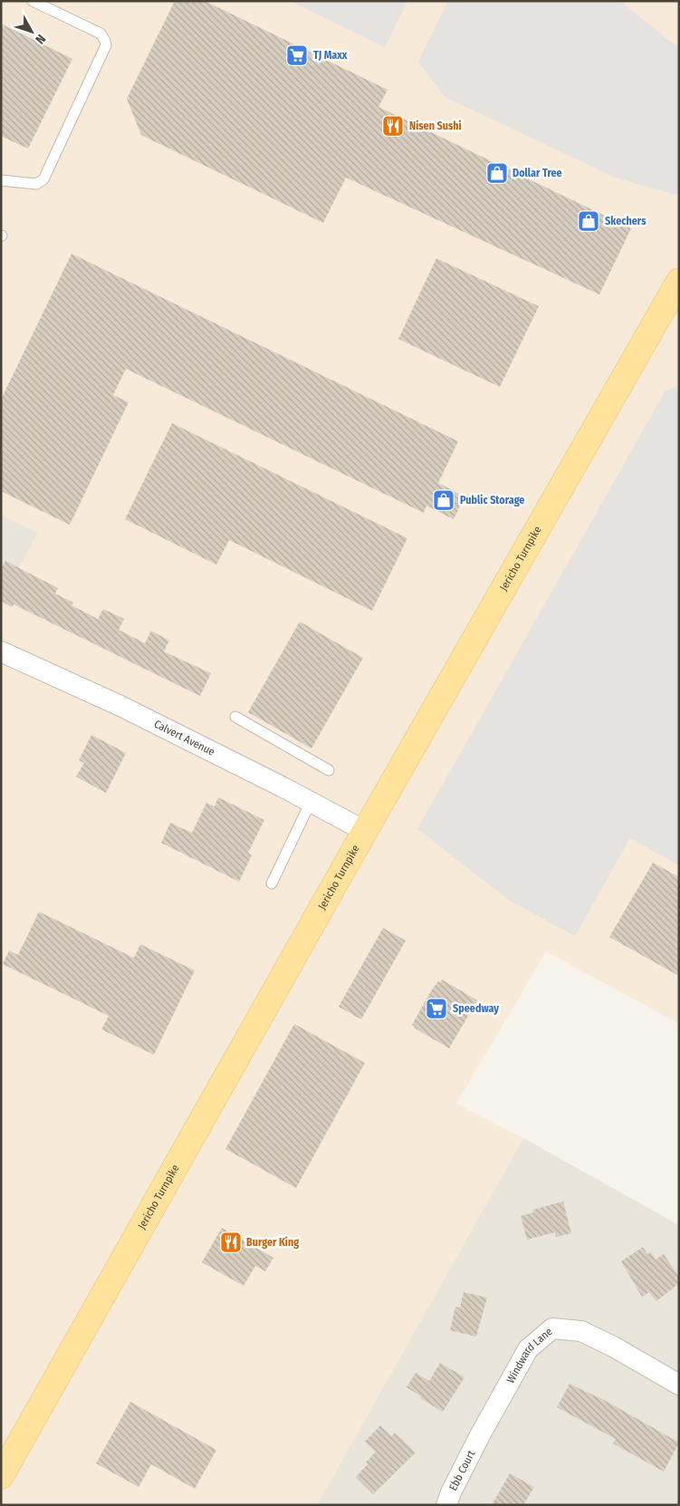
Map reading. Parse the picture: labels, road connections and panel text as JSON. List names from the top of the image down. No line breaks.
{"streets":{"main road":["Jericho Turnpike"],"street":["Calvert Avenue","Windward Lane","Ebb Court"]},"crossings":[["Jericho Turnpike","Calvert Avenue"],["Windward Lane","Ebb Court"]],"places":{"supermarket":["TJ Maxx","Speedway"],"restaurant":["Nisen Sushi","Burger King"],"shop":["Dollar Tree","Skechers","Public Storage"]},"north":"bottom right"}
